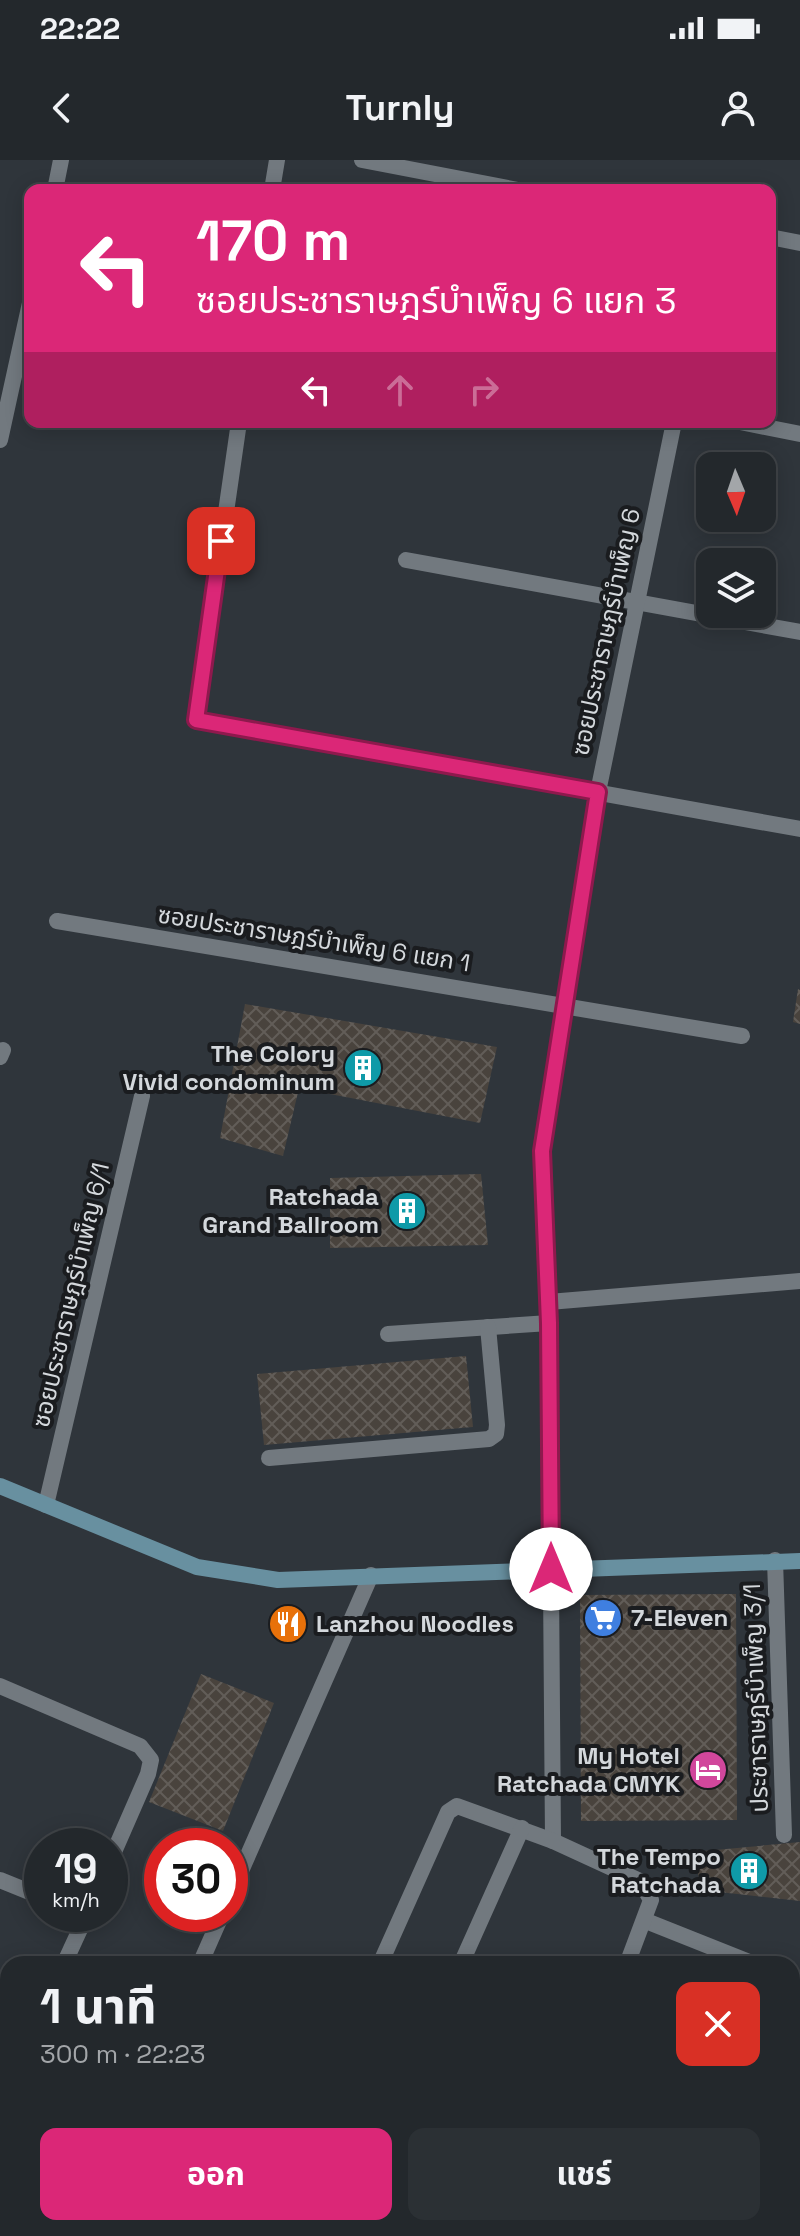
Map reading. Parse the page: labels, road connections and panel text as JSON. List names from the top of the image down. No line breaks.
{"streets":{"street":["ซอยประชาราษฎร์บำเพ็ญ 6","ซอยประชาราษฎร์บำเพ็ญ 6 แยก 1","ซอยประชาราษฎร์บำเพ็ญ 6/1","ประชาราษฎร์บำเพ็ญ 3/1"]},"crossings":[["ซอยประชาราษฎร์บำเพ็ญ 6","ซอยประชาราษฎร์บำเพ็ญ 6 แยก 1"]],"places":{"building":["The Colory Vivid condominum","Ratchada Grand Ballroom","The Tempo Ratchada"],"supermarket":["7-Eleven"],"restaurant":["Lanzhou Noodles"],"hotel":["My Hotel Ratchada CMYK"]},"north":"bottom","page":{"status":"22:22","header":"Turnly","turn":["170 m","ซอยประชาราษฎร์บำเพ็ญ 6 แยก 3"],"speed":"19 km/h","limit":"30","heading":["1 นาที","300 m · 22:23"],"buttons":["ออก","แชร์"]}}
